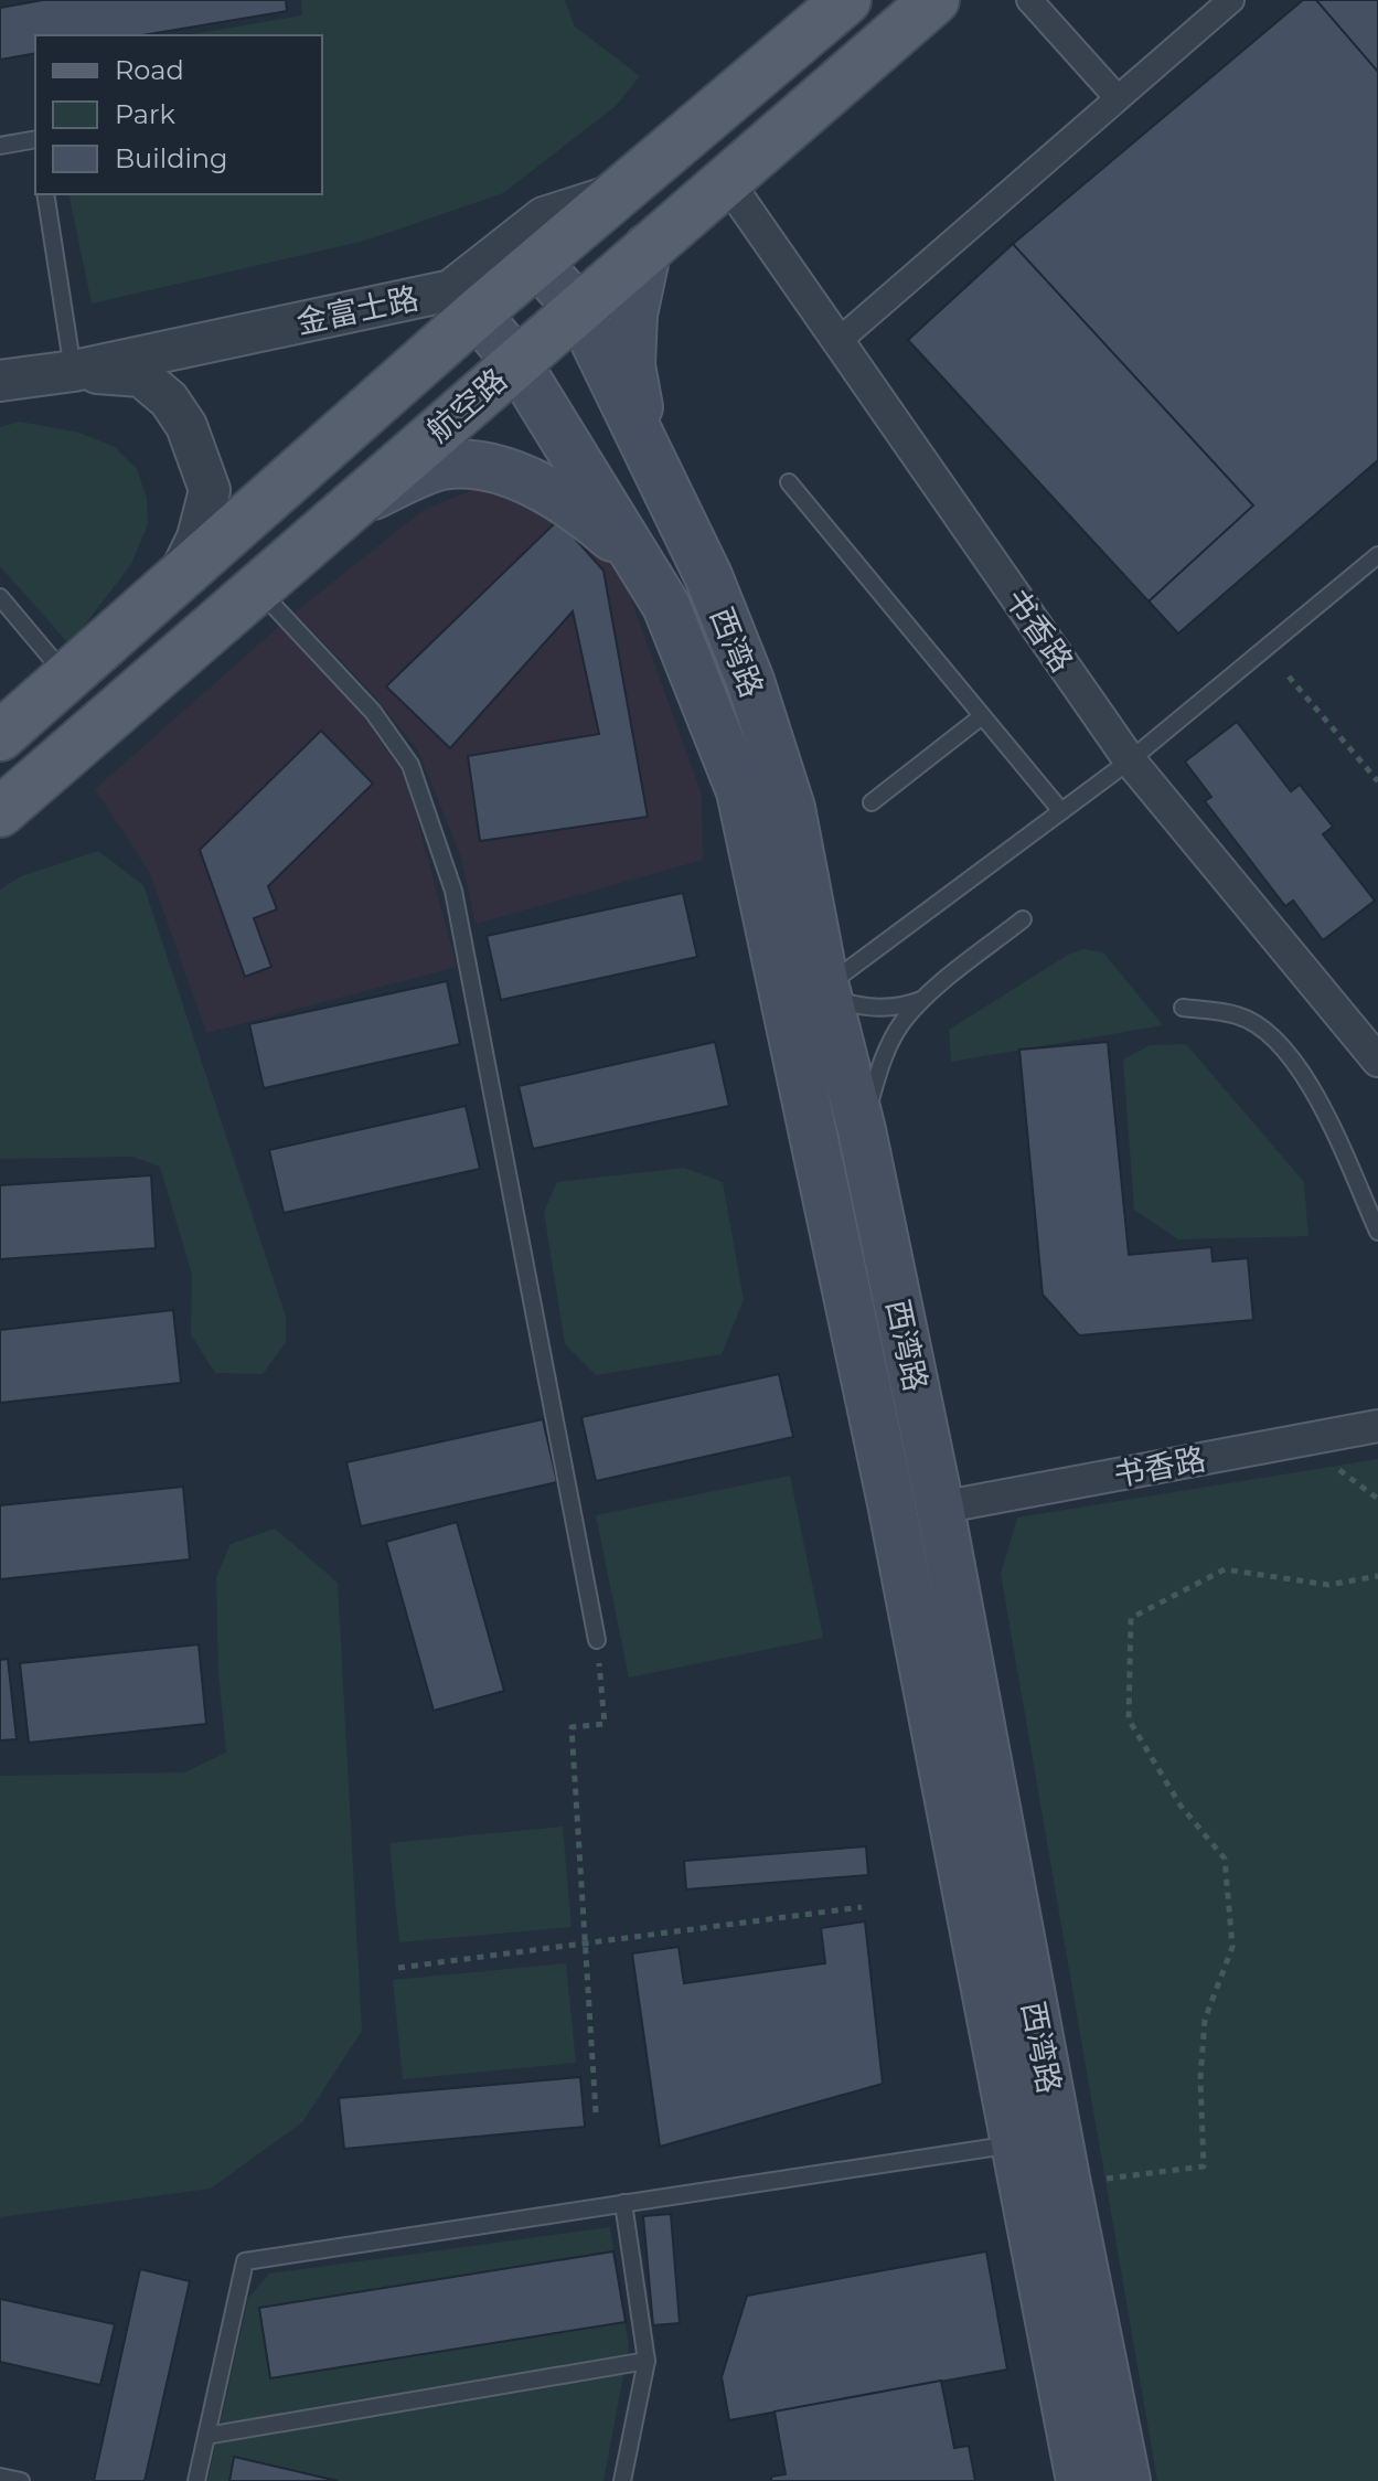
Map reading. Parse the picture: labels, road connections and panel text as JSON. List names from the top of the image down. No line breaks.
{"streets":{"main road":["航空路","西湾路"],"street":["金富士路","书香路"]},"crossings":[["金富士路","航空路"],["金富士路","西湾路"],["航空路","书香路"],["航空路","西湾路"],["书香路","西湾路"]],"legend":["Road","Park","Building"]}
